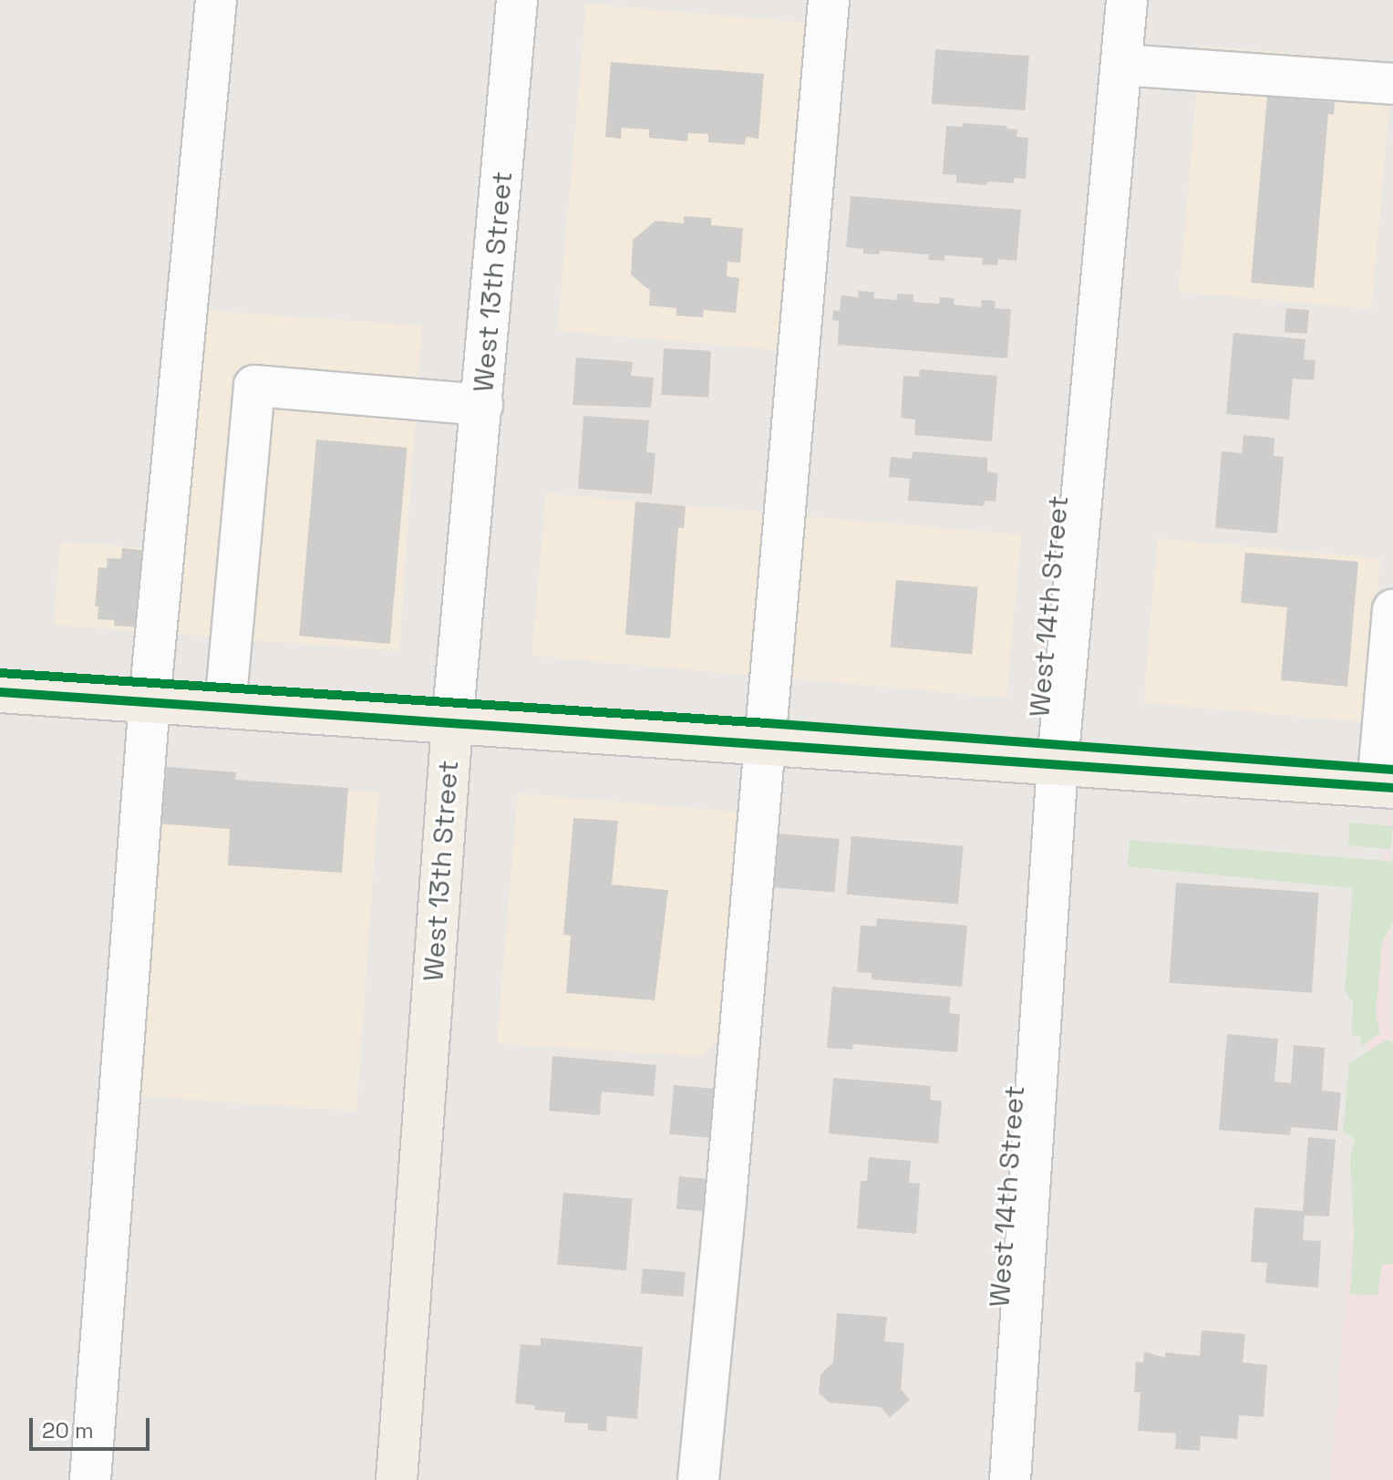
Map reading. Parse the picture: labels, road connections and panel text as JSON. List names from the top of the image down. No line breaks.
{"streets":{"main road":["West 13th Street"],"street":["West 14th Street"]},"scale_bar":"20 m"}
